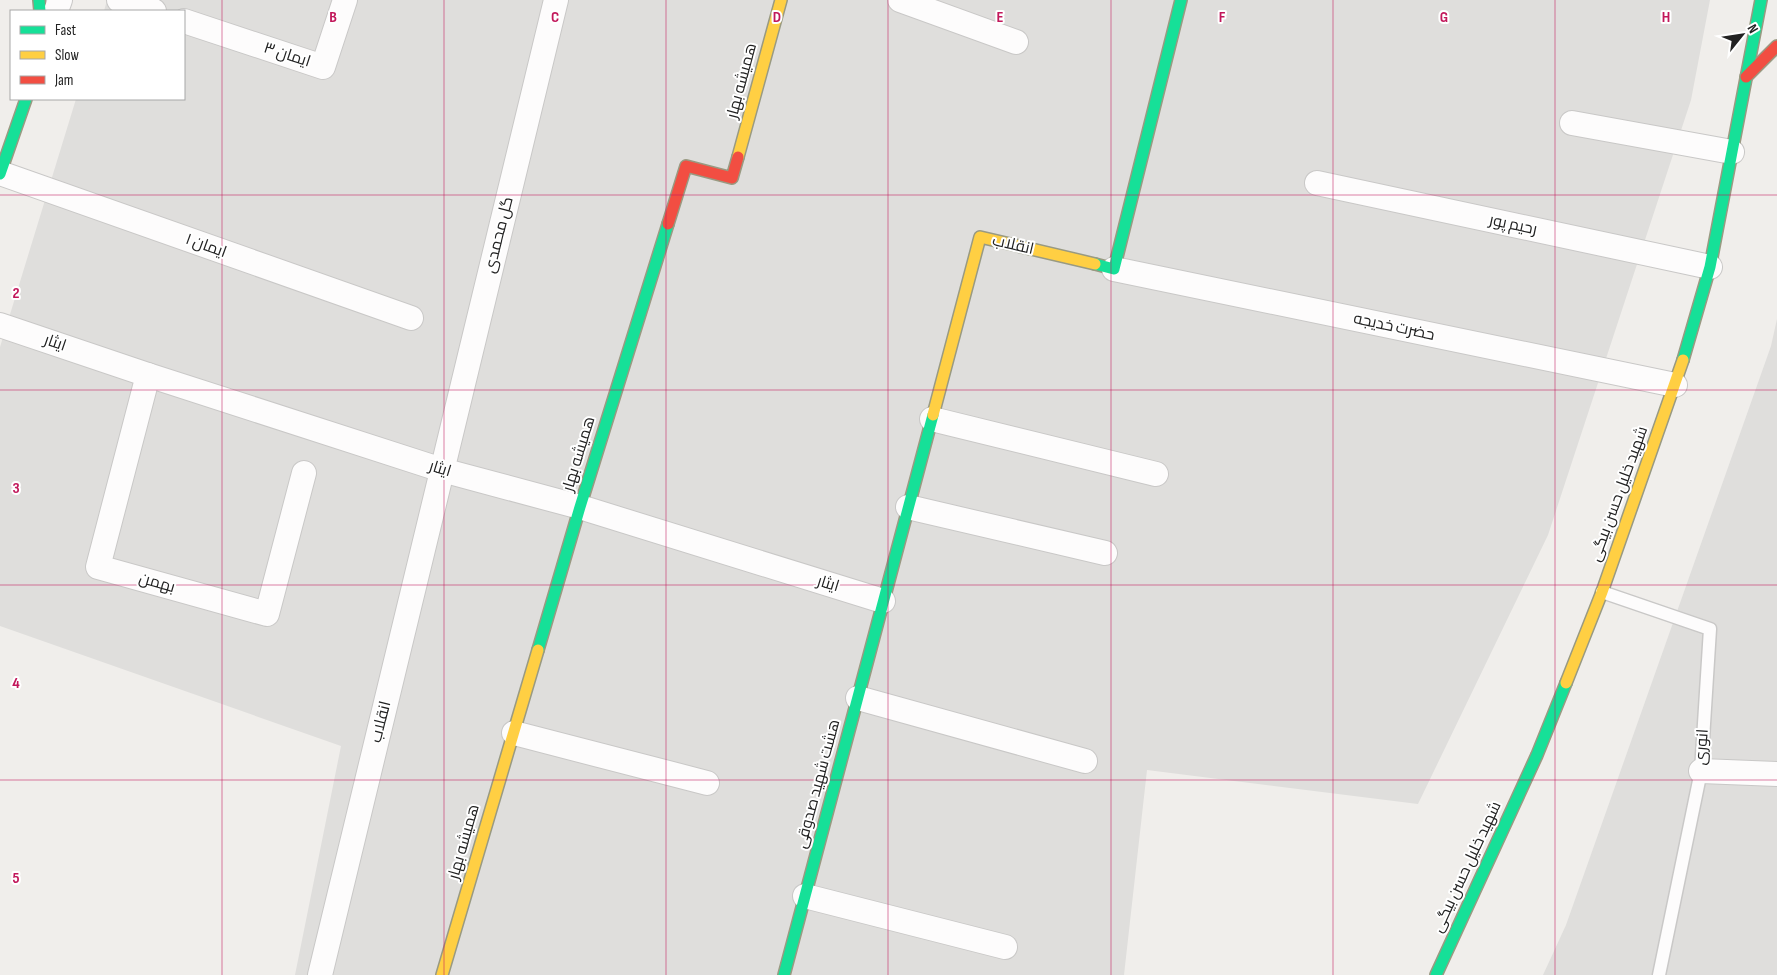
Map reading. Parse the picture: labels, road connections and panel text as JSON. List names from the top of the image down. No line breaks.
{"streets":{"street":["ایمان ۳","همیشه بهار","رحیم پور","گل محمدی","انقلاب","ایمان ۱","حضرت خدیجه","ایثار","شهید خلیل حسن بیگی","بهمن","هشت شهید صدوقی"],"lane":["انوری"]},"crossings":[["همیشه بهار","ایثار"],["رحیم پور","شهید خلیل حسن بیگی"],["گل محمدی","انقلاب"],["گل محمدی","ایثار"],["انقلاب","حضرت خدیجه"],["انقلاب","ایثار"],["انقلاب","هشت شهید صدوقی"],["حضرت خدیجه","شهید خلیل حسن بیگی"],["ایثار","بهمن"],["ایثار","هشت شهید صدوقی"],["شهید خلیل حسن بیگی","انوری"]],"legend":["Fast","Slow","Jam"],"north":"top right","grid":{"columns":["B","C","D","E","F","G","H"],"rows":["2","3","4","5"]}}
